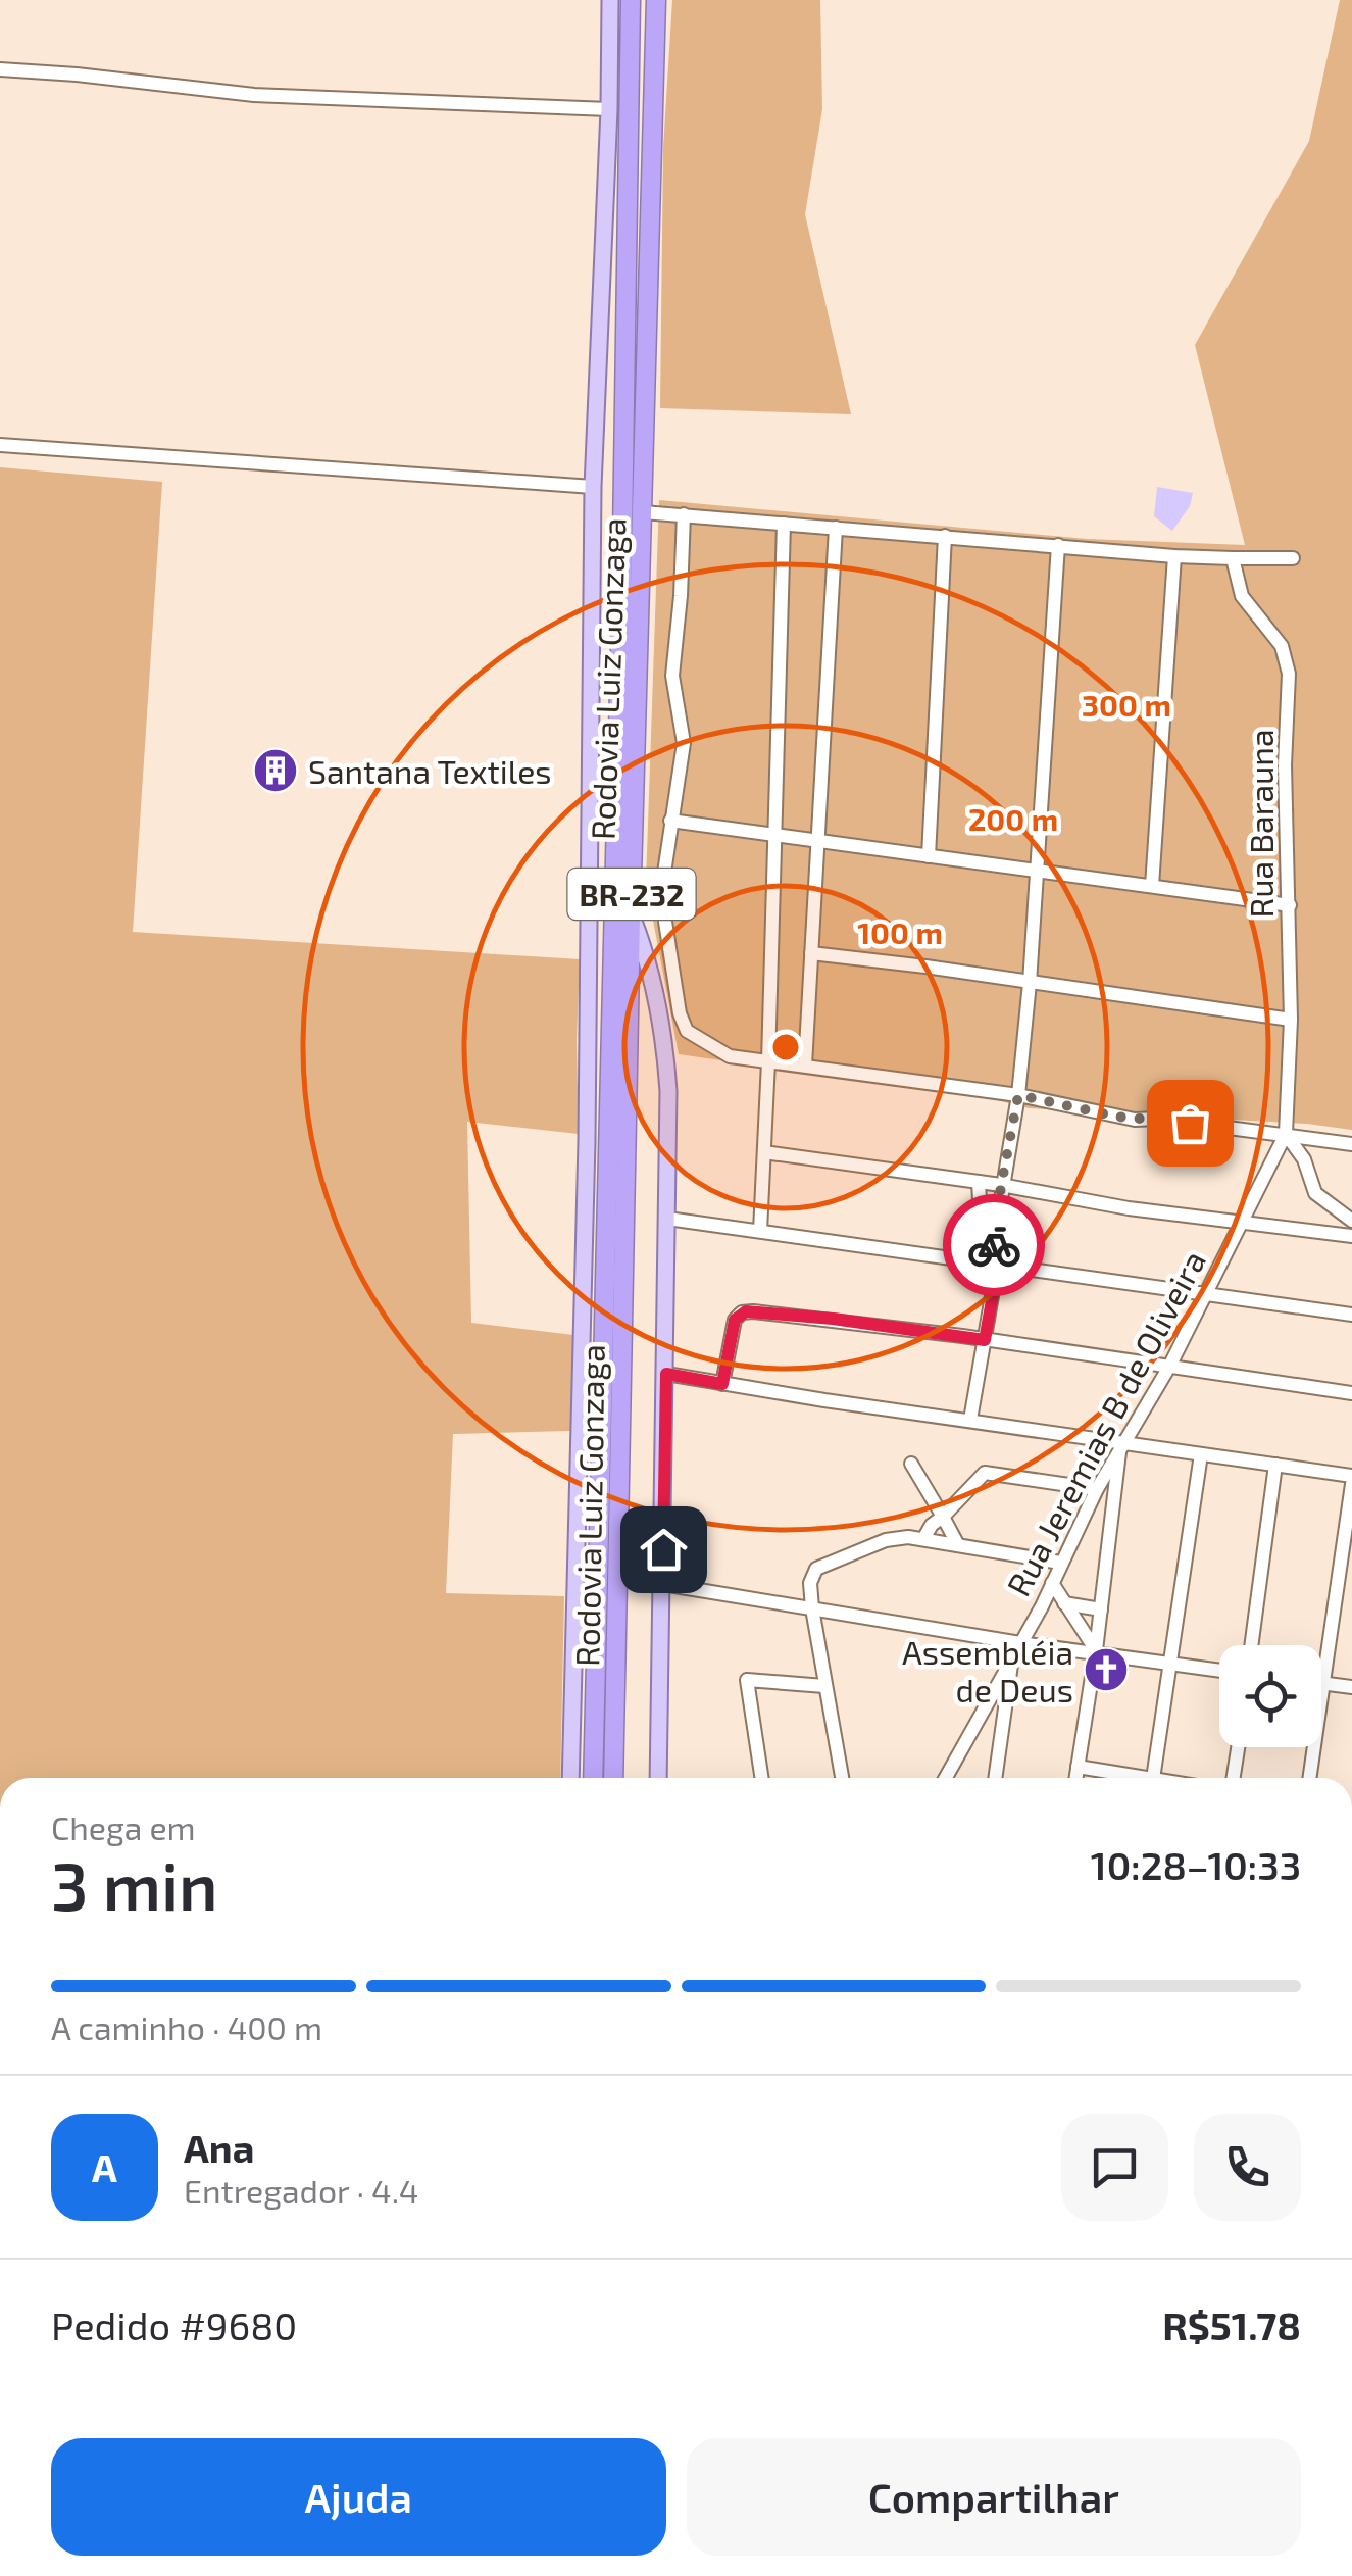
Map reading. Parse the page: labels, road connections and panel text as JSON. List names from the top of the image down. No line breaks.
{"streets":{"highway":["Rodovia Luiz Gonzaga","BR-232"],"street":["Rua Barauna","Rua Jeremias B de Oliveira"]},"crossings":[["Rua Barauna","Rua Jeremias B de Oliveira"]],"places":{"building":["Santana Textiles"],"church":["Assembléia de Deus"]},"page":{"heading":["3 min","Chega em","10:28–10:33"],"panel":["Ana","Entregador · 4.4","Pedido #9680","R$51.78"],"bar":"A caminho · 400 m","round":"A","buttons":["Ajuda","Compartilhar"]},"rings":["300 m","200 m","100 m"]}
